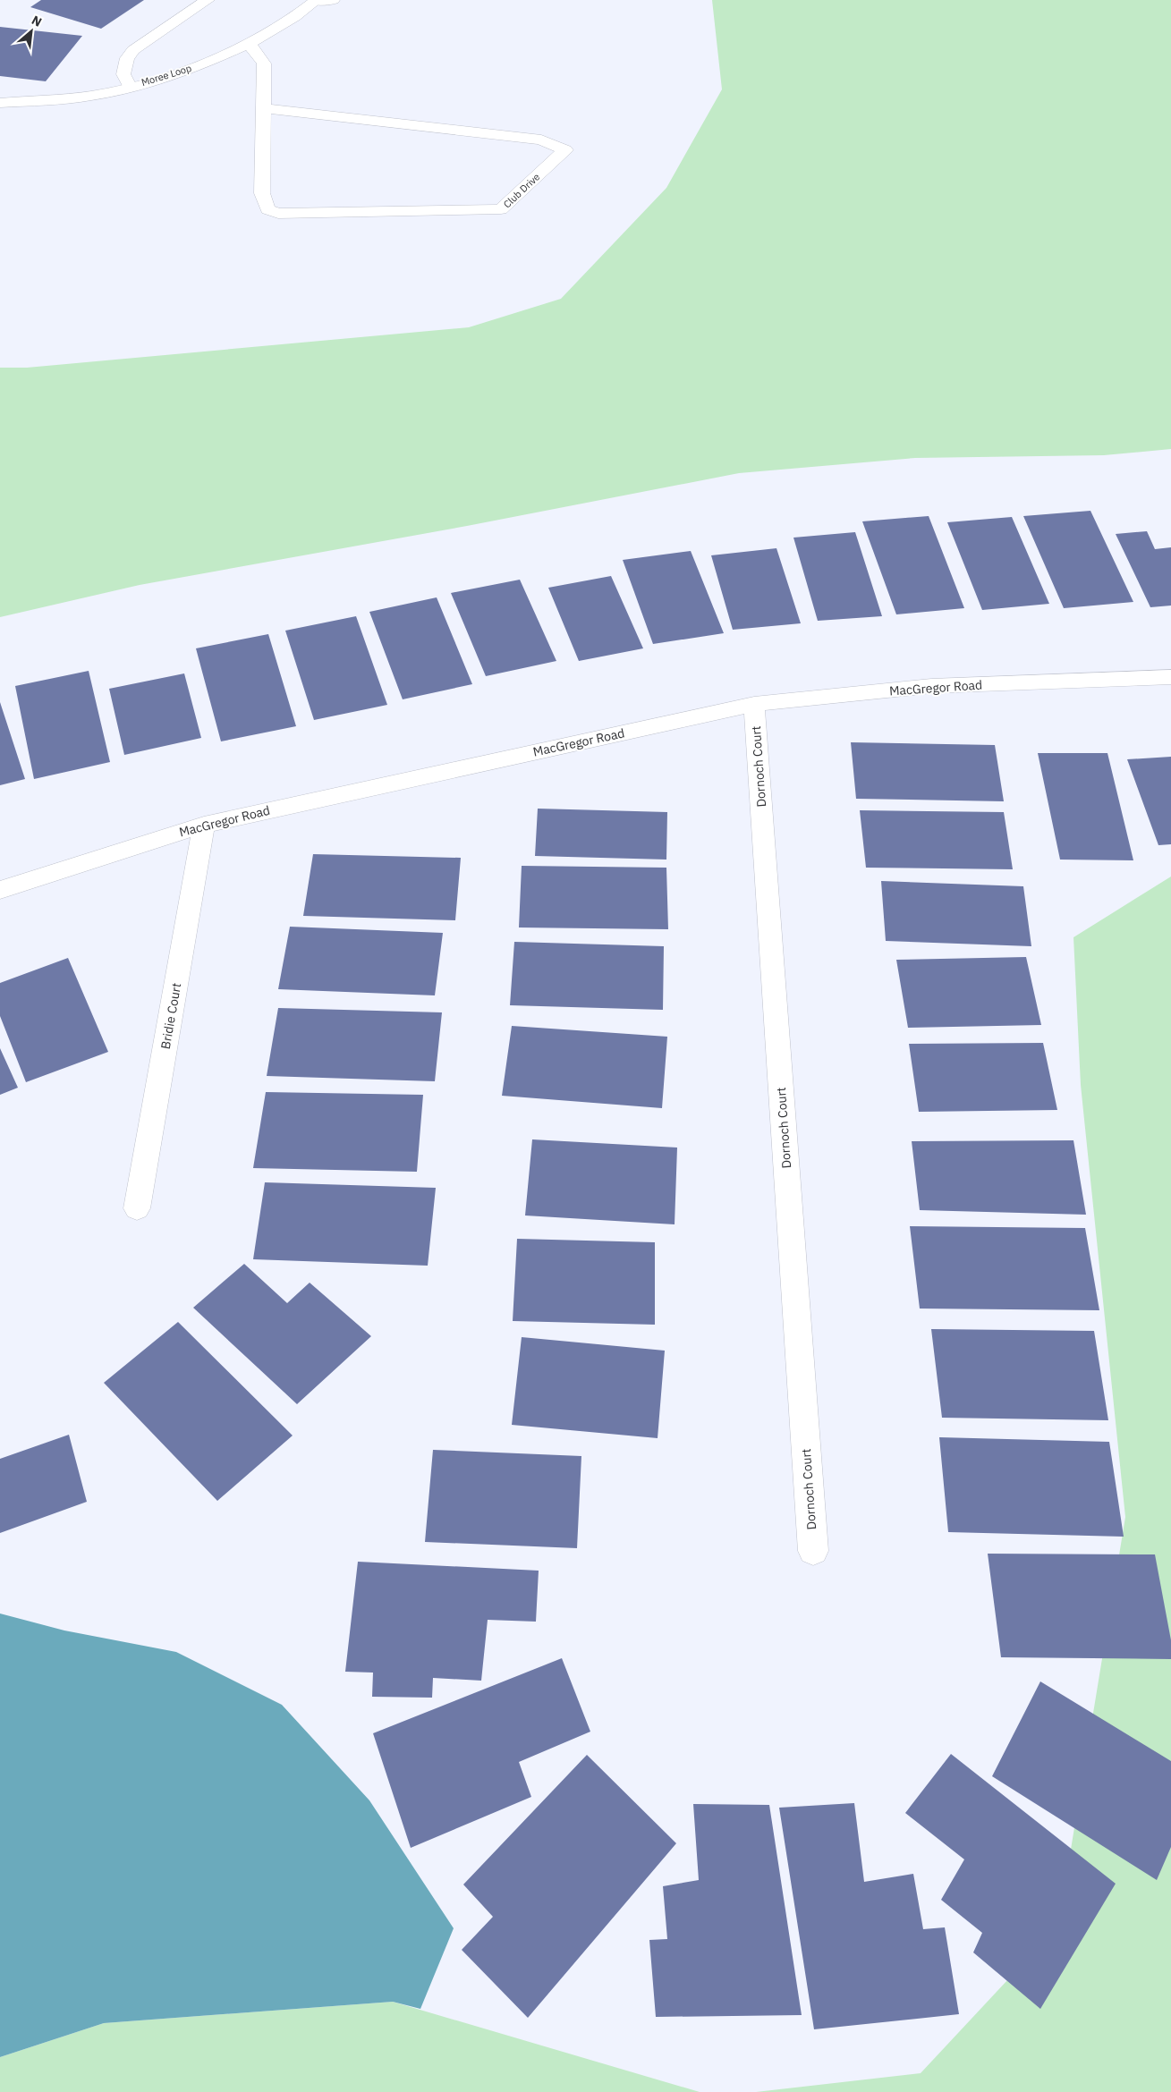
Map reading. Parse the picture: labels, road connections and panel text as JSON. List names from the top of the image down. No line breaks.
{"streets":{"street":["Moree Loop","Club Drive","MacGregor Road","Dornoch Court","Bridie Court"]},"crossings":[["Moree Loop","Club Drive"],["MacGregor Road","Dornoch Court"],["MacGregor Road","Bridie Court"]],"north":"top right"}
